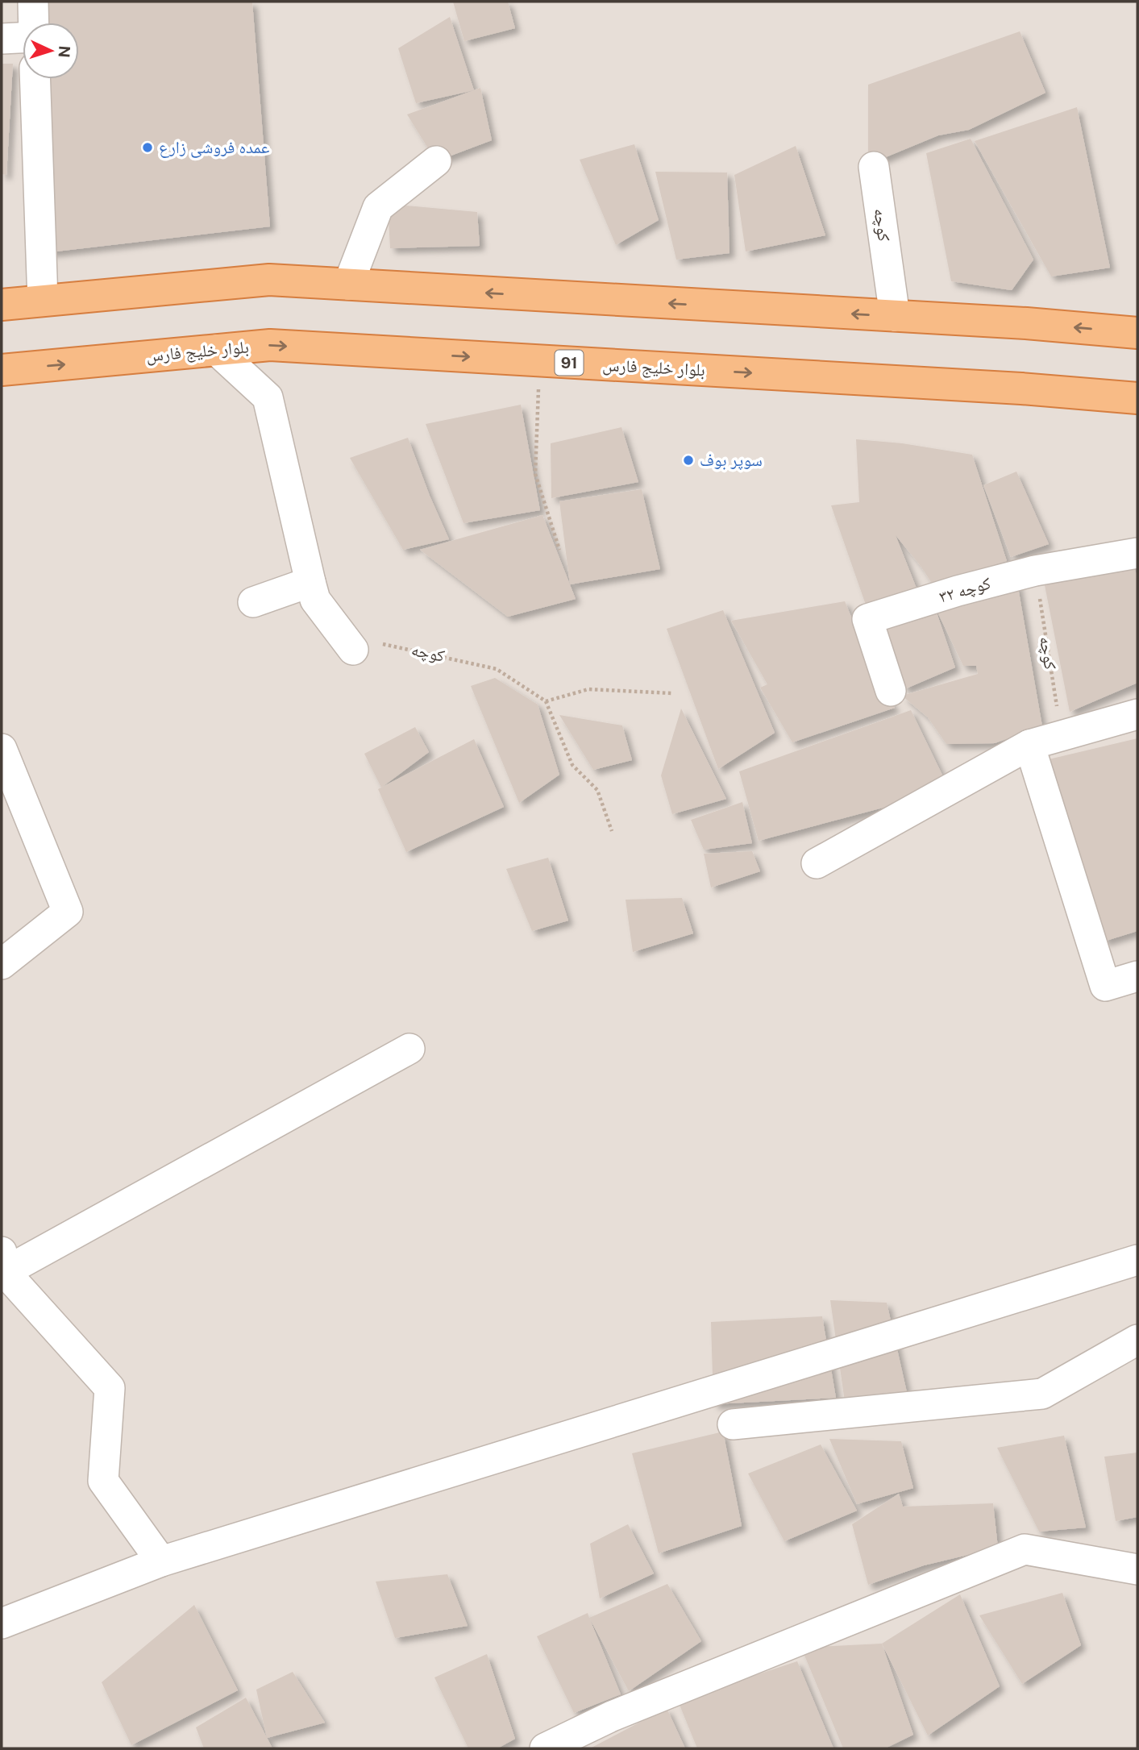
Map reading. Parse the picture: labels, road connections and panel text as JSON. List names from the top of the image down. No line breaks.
{"streets":{"highway":["بلوار خلیج فارس","91"],"street":["کوچه","کوچه ۳۲"]},"crossings":[["کوچه","کوچه ۳۲"]],"places":["عمده فروشی زارع","سوپر بوف"],"north":"right"}
